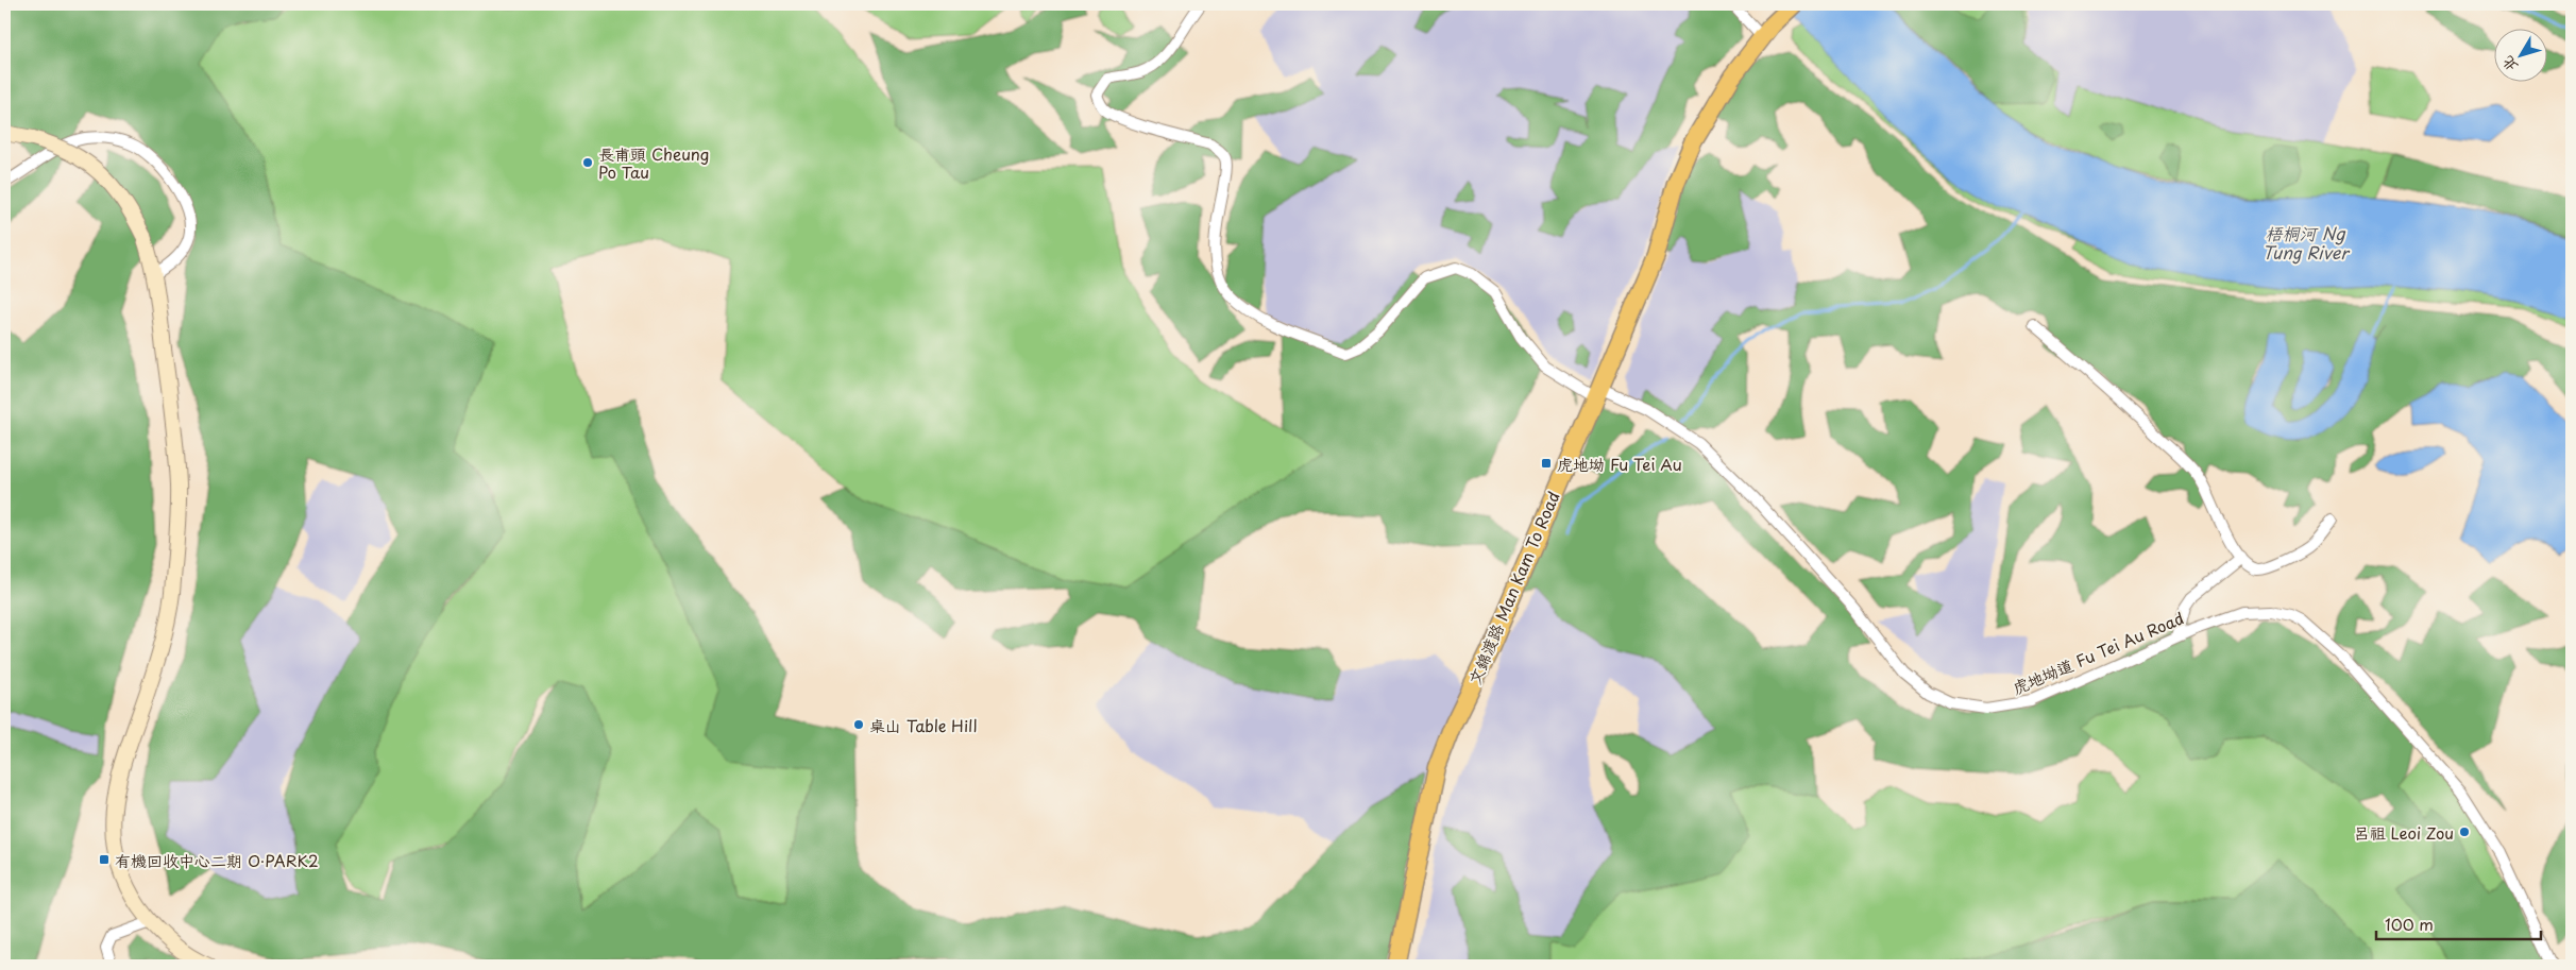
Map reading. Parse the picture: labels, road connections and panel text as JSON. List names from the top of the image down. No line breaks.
{"streets":{"main road":["文錦渡路 Man Kam To Road"],"street":["虎地坳道 Fu Tei Au Road"]},"crossings":[["文錦渡路 Man Kam To Road","虎地坳道 Fu Tei Au Road"]],"water":["梧桐河 Ng Tung River"],"places":{"other":["長甫頭 Cheung Po Tau","桌山 Table Hill","呂祖 Leoi Zou"],"transit":["虎地坳 Fu Tei Au","有機回收中心二期 O·PARK2"]},"scale_bar":"100 m","north":"bottom left"}
